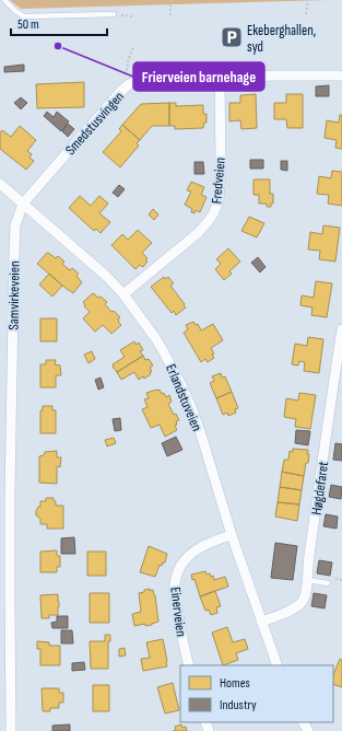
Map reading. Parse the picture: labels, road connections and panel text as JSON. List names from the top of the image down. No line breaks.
{"streets":{"street":["Smedstusvingen","Fredveien","Samvirkeveien","Erlandstuveien","Høgdefaret","Einerveien"]},"crossings":[["Smedstusvingen","Fredveien"],["Smedstusvingen","Samvirkeveien"],["Smedstusvingen","Erlandstuveien"],["Fredveien","Erlandstuveien"],["Samvirkeveien","Erlandstuveien"],["Erlandstuveien","Høgdefaret"],["Erlandstuveien","Einerveien"]],"places":{"parking":["Ekeberghallen, syd"],"other":["Frierveien barnehage"]},"legend":["Homes","Industry"],"scale_bar":"50 m"}
